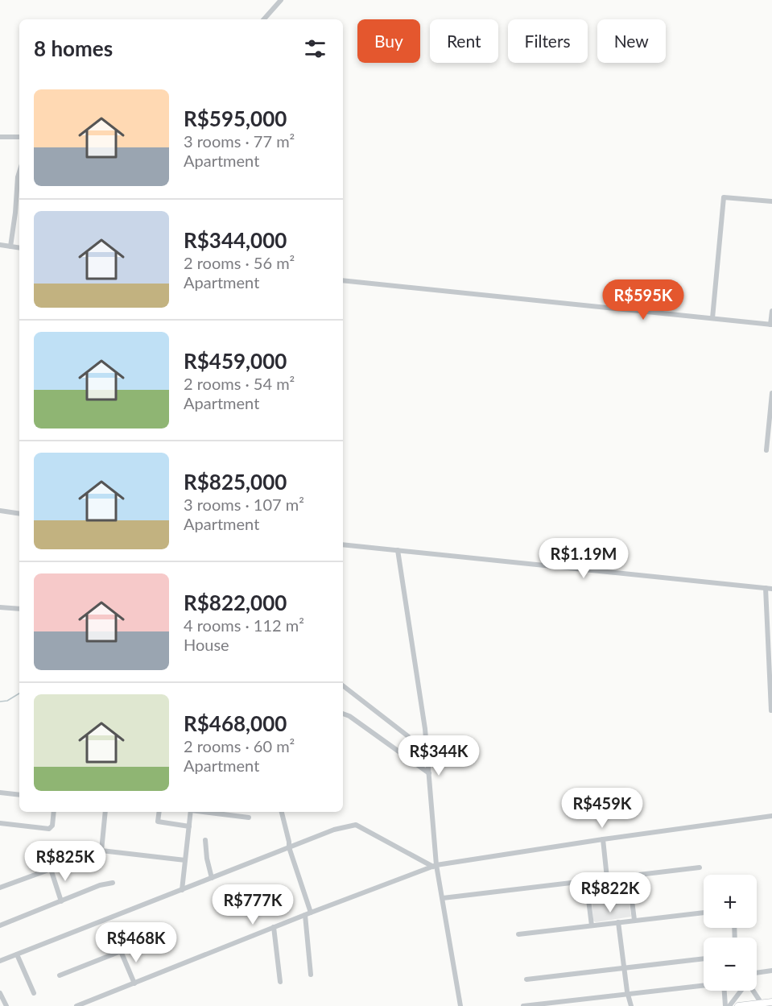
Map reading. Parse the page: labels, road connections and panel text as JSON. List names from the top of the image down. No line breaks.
{"page":{"chip":["Buy","Rent","Filters","New"],"heading":"8 homes","list":[{"name":"R$595,000","note":"3 rooms · 77 m² · Apartment"},{"name":"R$344,000","note":"2 rooms · 56 m² · Apartment"},{"name":"R$459,000","note":"2 rooms · 54 m² · Apartment"},{"name":"R$825,000","note":"3 rooms · 107 m² · Apartment"},{"name":"R$822,000","note":"4 rooms · 112 m² · House"},{"name":"R$468,000","note":"2 rooms · 60 m² · Apartment"}],"price":["R$595K","R$1.19M","R$344K","R$459K","R$825K","R$822K","R$777K","R$468K"],"map_buttons":["+","−"]}}
